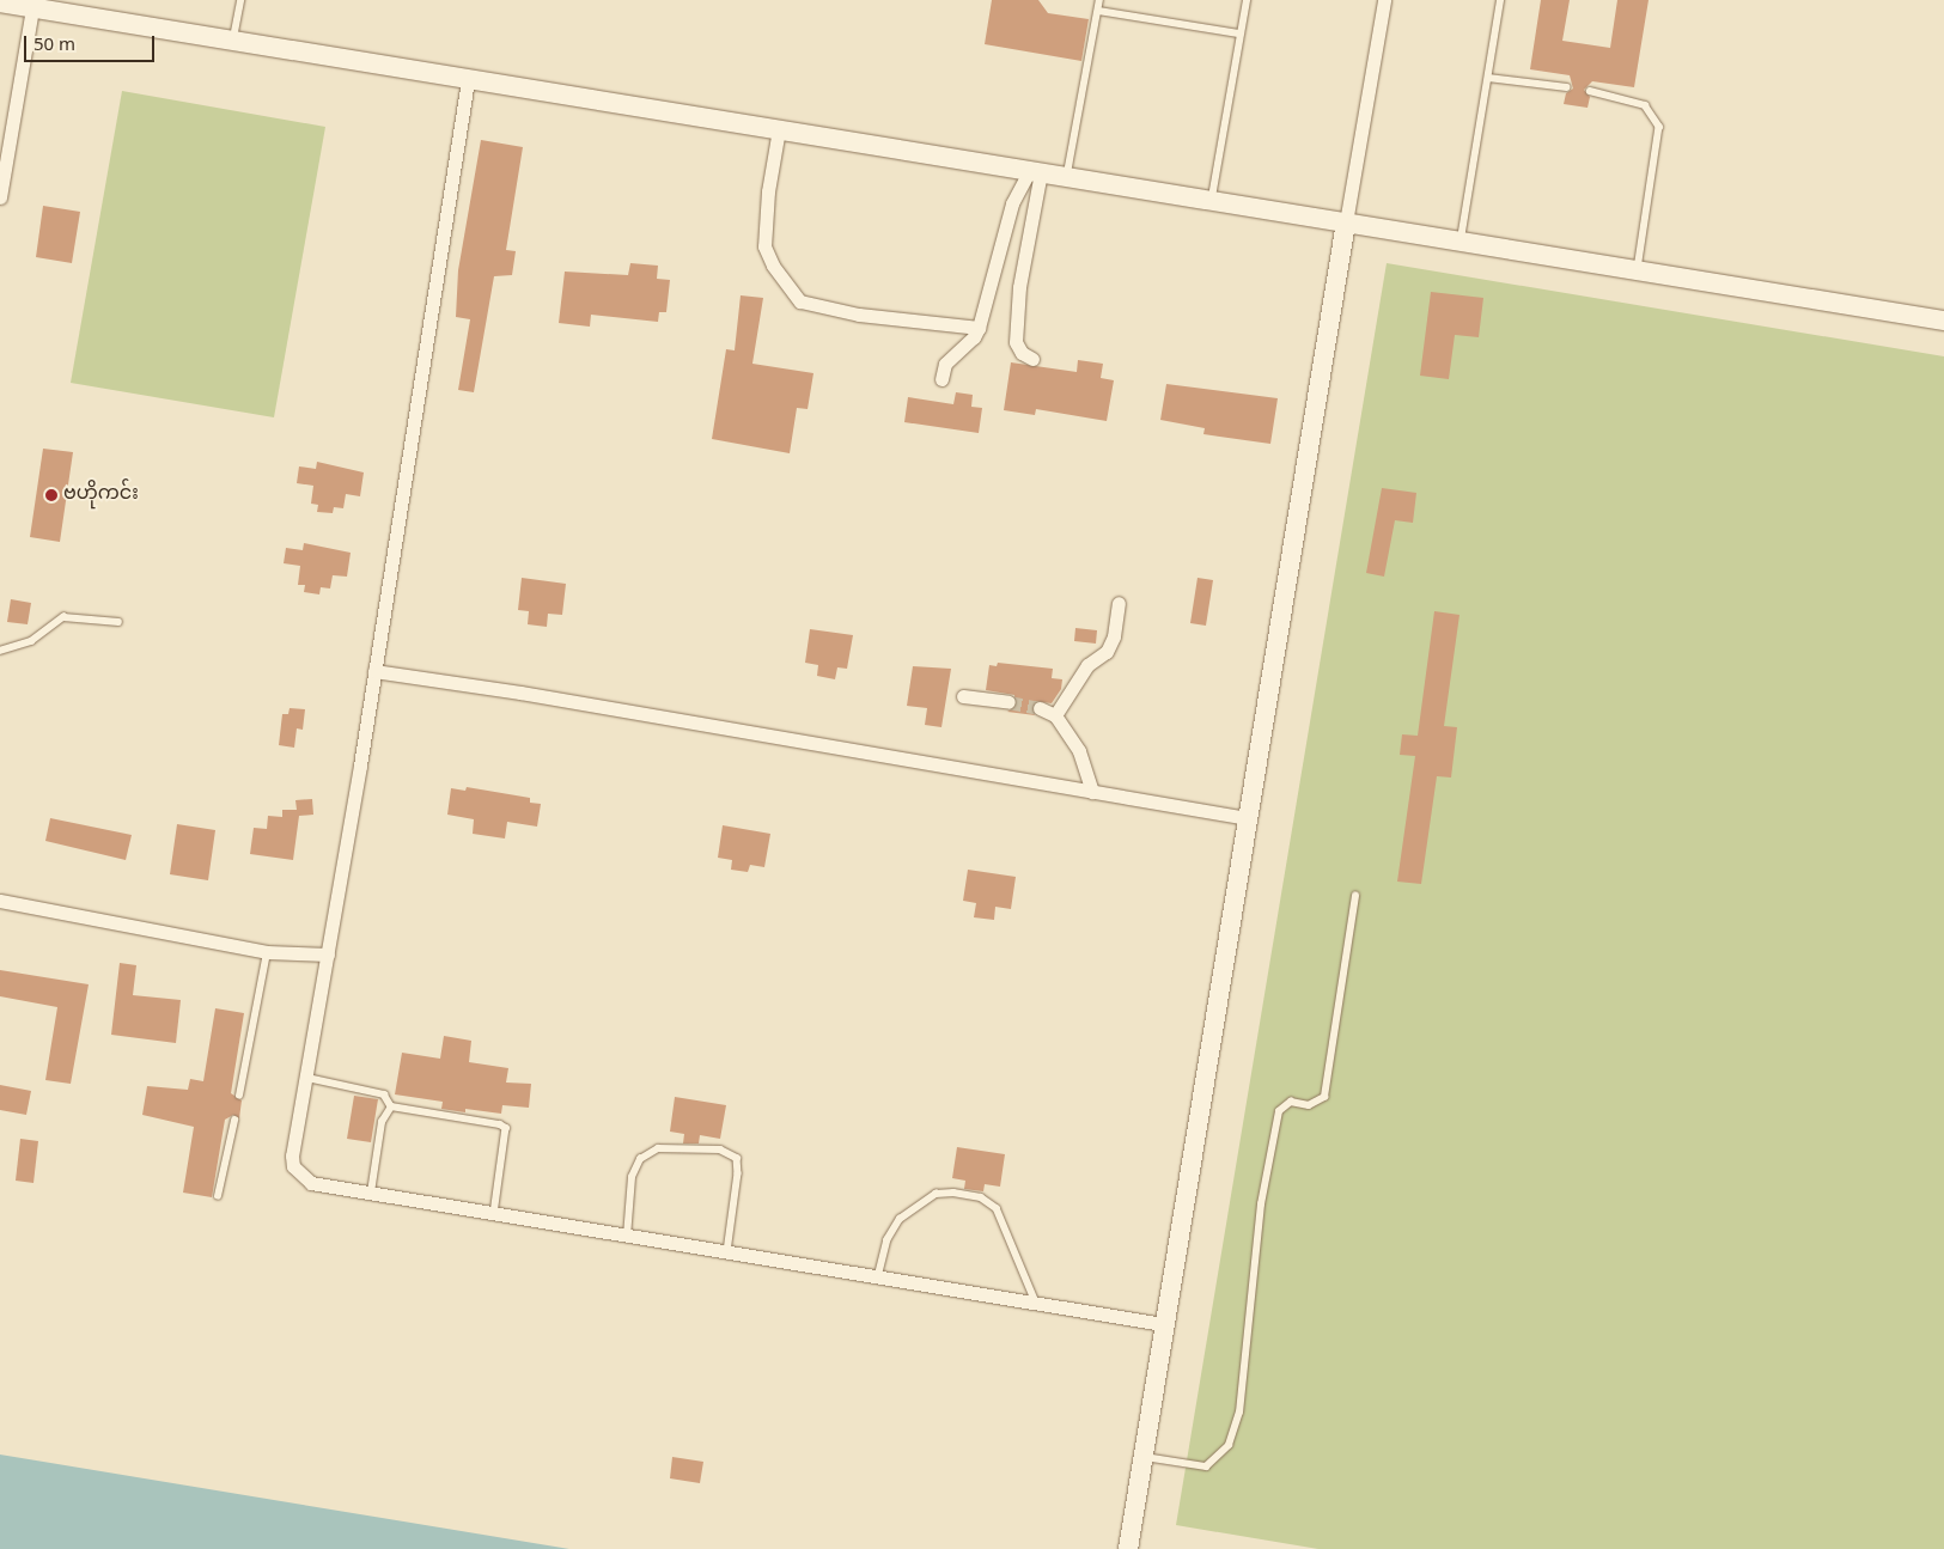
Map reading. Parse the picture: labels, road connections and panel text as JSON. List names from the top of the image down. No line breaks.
{"places":["ဗဟိုကင်း"],"scale_bar":"50 m"}
